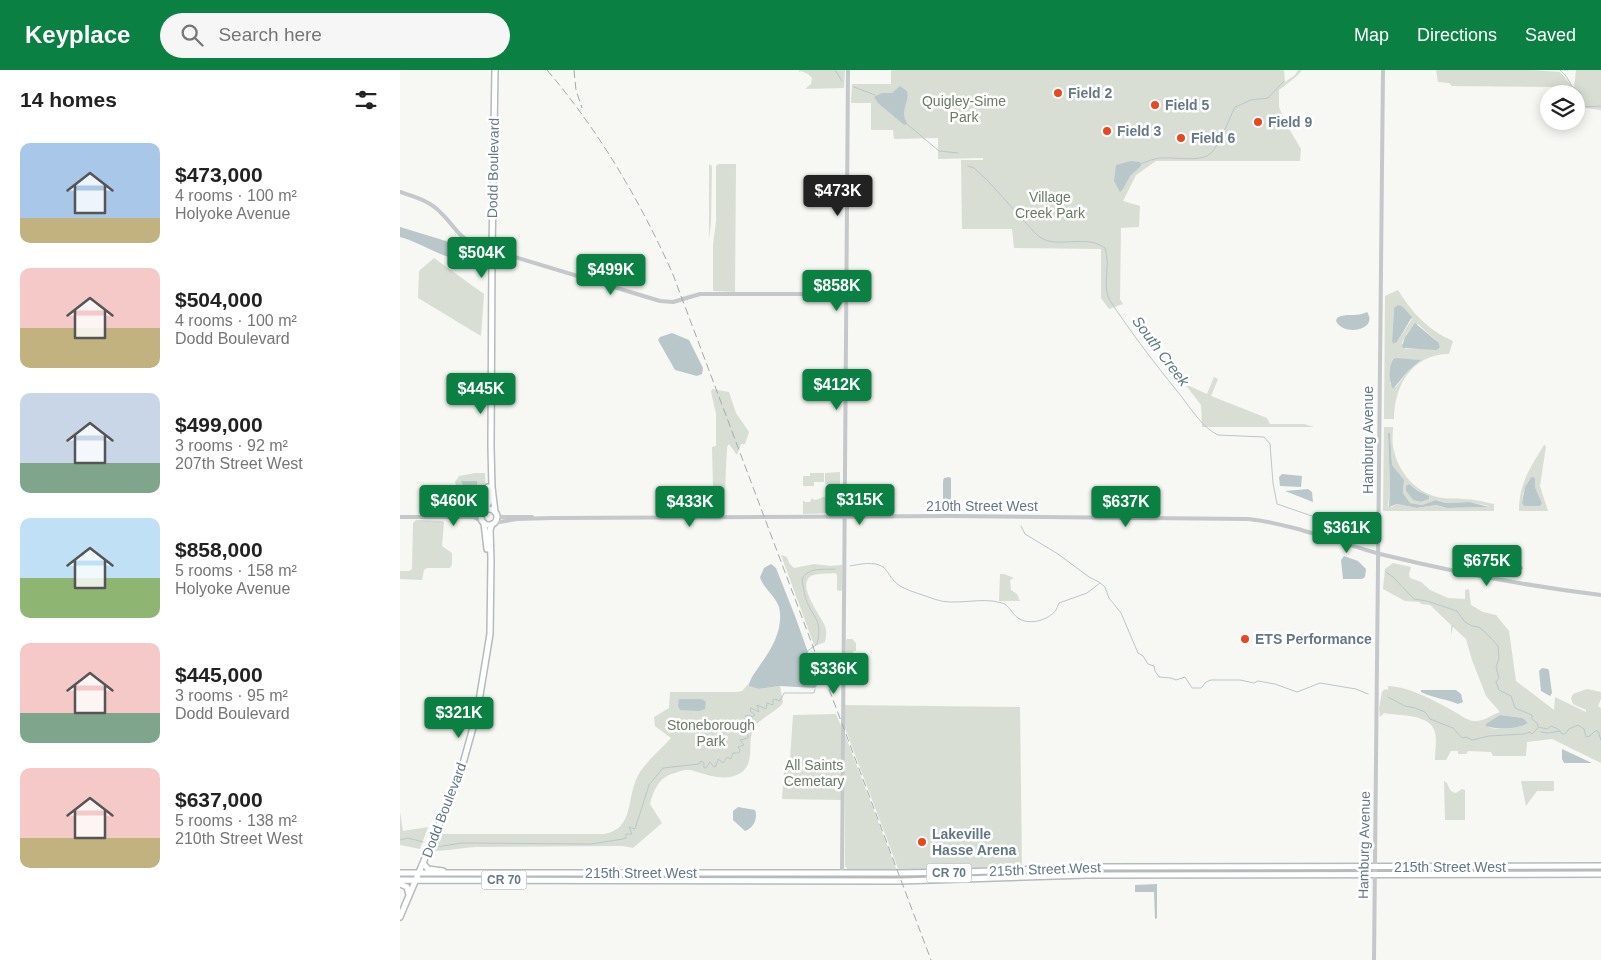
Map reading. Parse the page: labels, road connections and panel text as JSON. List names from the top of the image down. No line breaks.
{"streets":{"main road":["Dodd Boulevard","215th Street West","CR 70"],"street":["Hamburg Avenue","210th Street West"]},"crossings":[["Dodd Boulevard","210th Street West"],["Dodd Boulevard","215th Street West"],["Hamburg Avenue","210th Street West"],["Hamburg Avenue","215th Street West"]],"water":["South Creek"],"parks":["Quigley-Sime Park","Village Creek Park","Stoneborough Park","All Saints Cemetary"],"places":["Field 2","Field 5","Field 9","Field 3","Field 6","ETS Performance","Lakeville Hasse Arena"],"page":{"header":"Keyplace","search":"Search here","nav":["Map","Directions","Saved"],"heading":"14 homes","list":[{"name":"$473,000","note":"4 rooms · 100 m² · Holyoke Avenue"},{"name":"$504,000","note":"4 rooms · 100 m² · Dodd Boulevard"},{"name":"$499,000","note":"3 rooms · 92 m² · 207th Street West"},{"name":"$858,000","note":"5 rooms · 158 m² · Holyoke Avenue"},{"name":"$445,000","note":"3 rooms · 95 m² · Dodd Boulevard"},{"name":"$637,000","note":"5 rooms · 138 m² · 210th Street West"}],"price":["$473K","$504K","$499K","$858K","$412K","$445K","$315K","$460K","$433K","$637K","$361K","$675K","$336K","$321K"]}}
